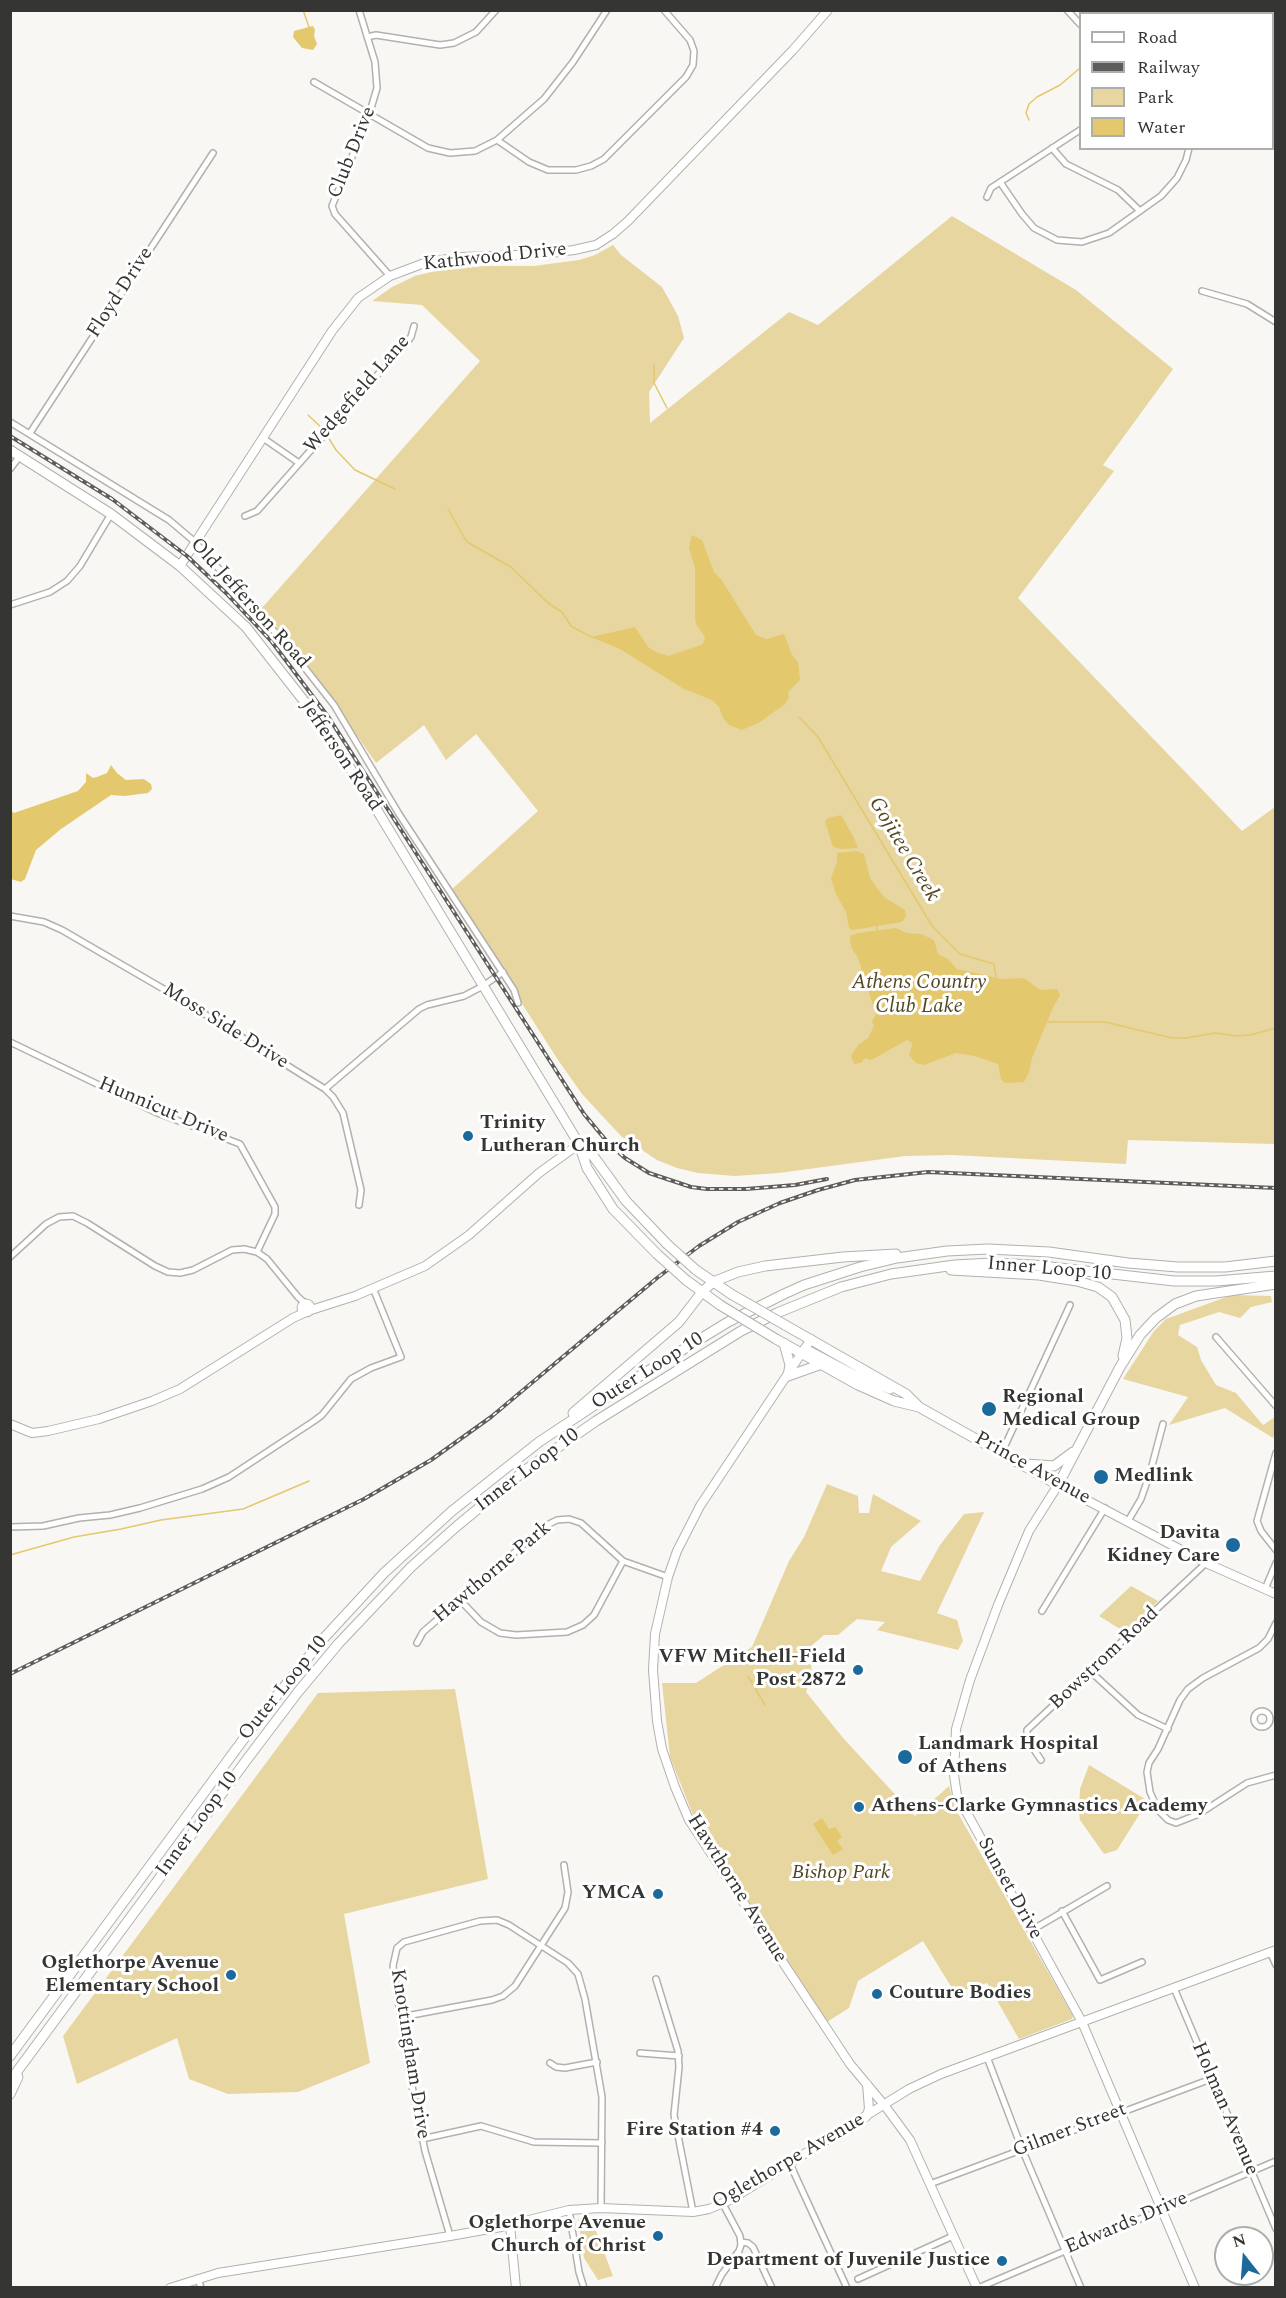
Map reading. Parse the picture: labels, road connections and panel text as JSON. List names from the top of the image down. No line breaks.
{"streets":{"highway":["Jefferson Road","Inner Loop 10","Outer Loop 10","Prince Avenue"],"main road":["Kathwood Drive","Hawthorne Avenue","Sunset Drive","Oglethorpe Avenue"],"street":["Club Drive","Floyd Drive","Wedgefield Lane","Old Jefferson Road","Moss Side Drive","Hunnicut Drive","Hawthorne Park","Bowstrom Road","Knottingham Drive","Holman Avenue","Gilmer Street","Edwards Drive"]},"crossings":[["Club Drive","Kathwood Drive"],["Kathwood Drive","Wedgefield Lane"],["Kathwood Drive","Old Jefferson Road"],["Kathwood Drive","Jefferson Road"],["Floyd Drive","Old Jefferson Road"],["Jefferson Road","Prince Avenue"],["Prince Avenue","Bowstrom Road"],["Prince Avenue","Hawthorne Avenue"],["Prince Avenue","Sunset Drive"],["Hawthorne Park","Hawthorne Avenue"],["Hawthorne Avenue","Gilmer Street"],["Hawthorne Avenue","Oglethorpe Avenue"],["Hawthorne Avenue","Edwards Drive"],["Sunset Drive","Gilmer Street"],["Sunset Drive","Oglethorpe Avenue"],["Sunset Drive","Edwards Drive"],["Knottingham Drive","Oglethorpe Avenue"],["Holman Avenue","Gilmer Street"],["Holman Avenue","Oglethorpe Avenue"],["Holman Avenue","Edwards Drive"]],"water":["Gojitee Creek","Athens Country Club Lake"],"parks":["Bishop Park"],"places":["Trinity Lutheran Church","Regional Medical Group","Medlink","Davita Kidney Care","VFW Mitchell-Field Post 2872","Landmark Hospital of Athens","Athens-Clarke Gymnastics Academy","YMCA","Oglethorpe Avenue Elementary School","Couture Bodies","Fire Station #4","Oglethorpe Avenue Church of Christ","Department of Juvenile Justice"],"legend":["Road","Railway","Park","Water"],"north":"top"}
